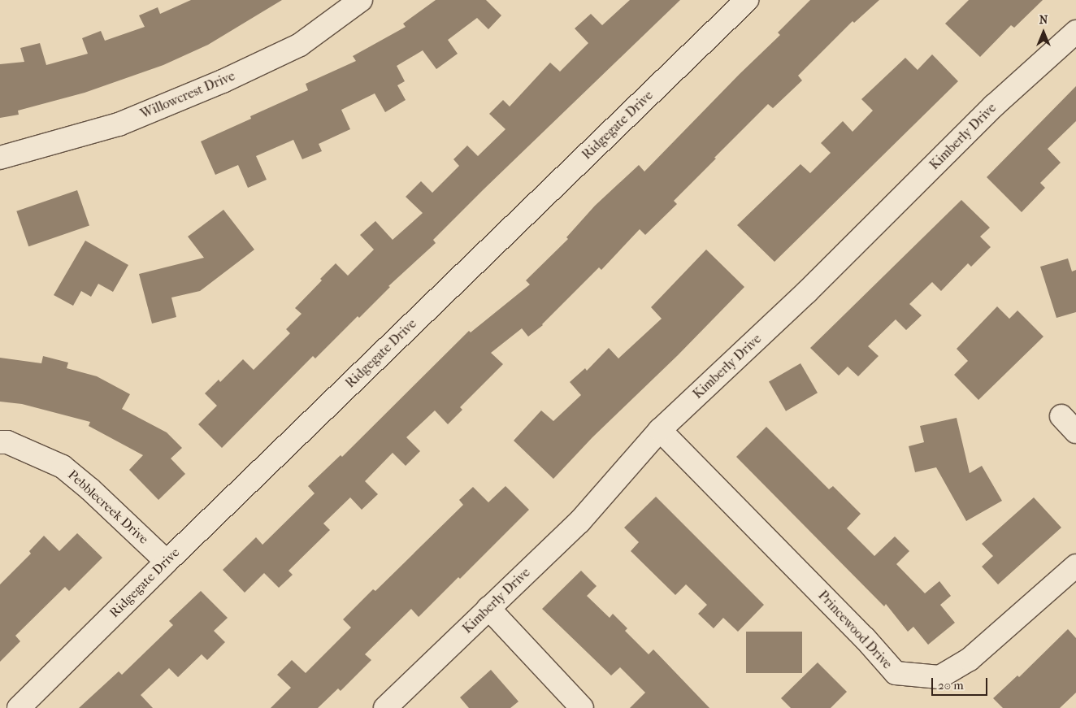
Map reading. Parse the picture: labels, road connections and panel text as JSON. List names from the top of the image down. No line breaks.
{"streets":{"street":["Willowcrest Drive","Ridgegate Drive","Kimberly Drive","Pebblecreek Drive","Princewood Drive"]},"crossings":[["Ridgegate Drive","Pebblecreek Drive"],["Kimberly Drive","Princewood Drive"]],"scale_bar":"20 m","north":"top"}
